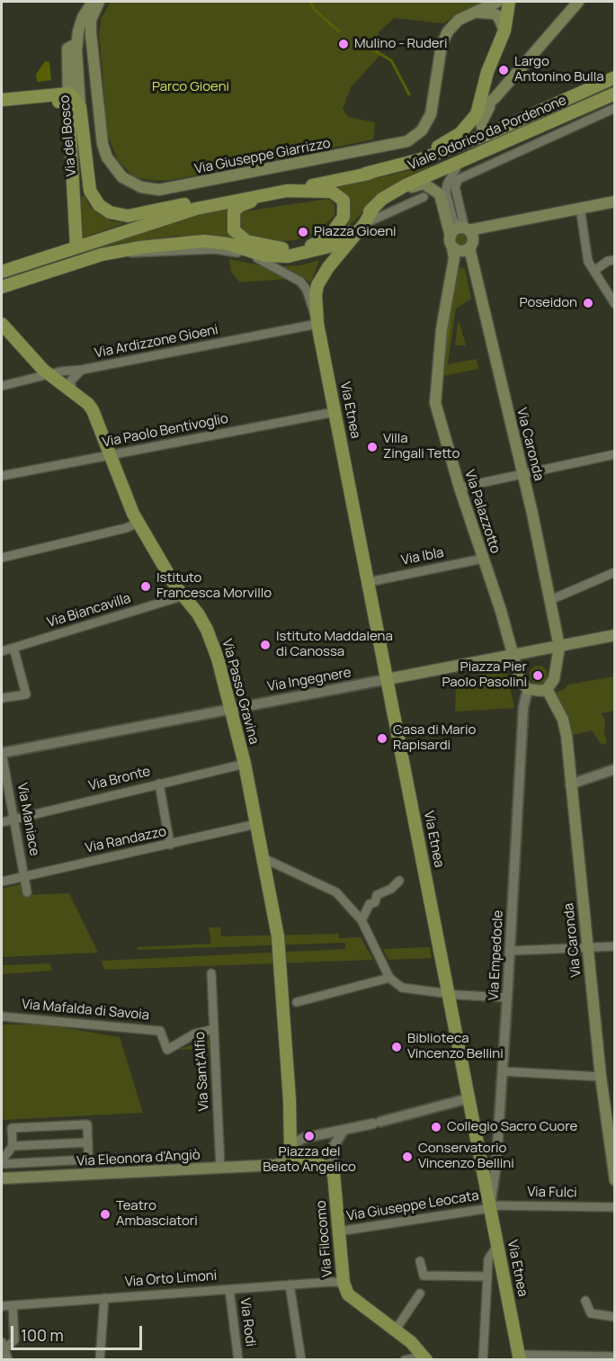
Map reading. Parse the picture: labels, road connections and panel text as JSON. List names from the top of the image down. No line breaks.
{"streets":{"main road":["Viale Odorico da Pordenone","Via del Bosco","Via Giuseppe Giarrizzo","Via Etnea","Via Caronda","Via Palazzotto","Via Ingegnere","Via Passo Gravina","Via Eleonora d'Angiò","Via Filocomo"],"street":["Via Ardizzone Gioeni","Via Paolo Bentivoglio","Via Ibla","Via Biancavilla","Via Bronte","Via Maniace","Via Randazzo","Via Empedocle","Via Mafalda di Savoia","Via Sant'Alfio","Via Fulci","Via Giuseppe Leocata","Via Orto Limoni","Via Rodi"]},"crossings":[["Viale Odorico da Pordenone","Via Etnea"],["Viale Odorico da Pordenone","Via Palazzotto"],["Via Ardizzone Gioeni","Via Etnea"],["Via Ardizzone Gioeni","Via Passo Gravina"],["Via Etnea","Via Paolo Bentivoglio"],["Via Etnea","Via Ibla"],["Via Etnea","Via Ingegnere"],["Via Etnea","Via Empedocle"],["Via Etnea","Via Fulci"],["Via Etnea","Via Giuseppe Leocata"],["Via Paolo Bentivoglio","Via Passo Gravina"],["Via Caronda","Via Palazzotto"],["Via Caronda","Via Ingegnere"],["Via Palazzotto","Via Ibla"],["Via Palazzotto","Via Ingegnere"],["Via Palazzotto","Via Empedocle"],["Via Biancavilla","Via Passo Gravina"],["Via Ingegnere","Via Passo Gravina"],["Via Ingegnere","Via Maniace"],["Via Passo Gravina","Via Bronte"],["Via Passo Gravina","Via Randazzo"],["Via Bronte","Via Maniace"],["Via Maniace","Via Randazzo"],["Via Empedocle","Via Fulci"],["Via Empedocle","Via Giuseppe Leocata"],["Via Mafalda di Savoia","Via Sant'Alfio"],["Via Sant'Alfio","Via Eleonora d'Angiò"],["Via Fulci","Via Giuseppe Leocata"],["Via Giuseppe Leocata","Via Filocomo"],["Via Filocomo","Via Orto Limoni"],["Via Orto Limoni","Via Rodi"]],"parks":["Parco Gioeni"],"places":["Mulino - Ruderi","Largo Antonino Bulla","Piazza Gioeni","Poseidon","Villa Zingali Tetto","Istituto Francesca Morvillo","Istituto Maddalena di Canossa","Piazza Pier Paolo Pasolini","Casa di Mario Rapisardi","Biblioteca Vincenzo Bellini","Collegio Sacro Cuore","Piazza del Beato Angelico","Conservatorio Vincenzo Bellini","Teatro Ambasciatori"],"scale_bar":"100 m"}
